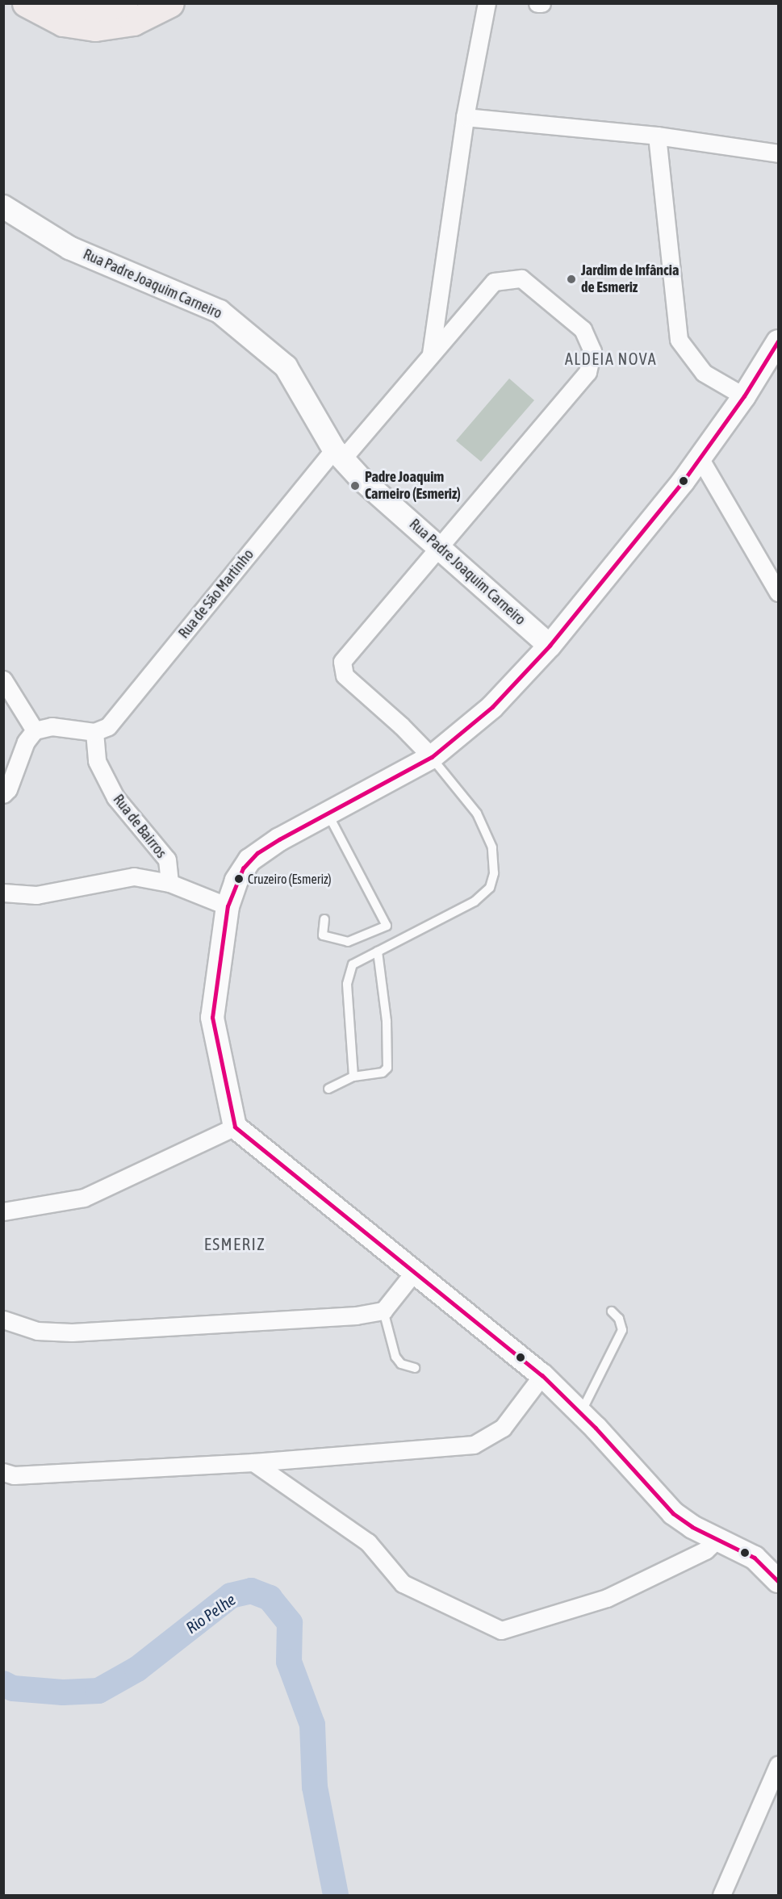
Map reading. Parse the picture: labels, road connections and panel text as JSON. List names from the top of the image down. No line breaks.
{"streets":{"street":["Rua Padre Joaquim Carneiro","Rua de São Martinho","Rua de Bairros"]},"crossings":[["Rua Padre Joaquim Carneiro","Rua de São Martinho"],["Rua de São Martinho","Rua de Bairros"]],"districts":["ALDEIA NOVA","ESMERIZ"],"water":["Rio Pelhe"],"places":["Jardim de Infância de Esmeriz","Padre Joaquim Carneiro (Esmeriz)","Cruzeiro (Esmeriz)"]}
